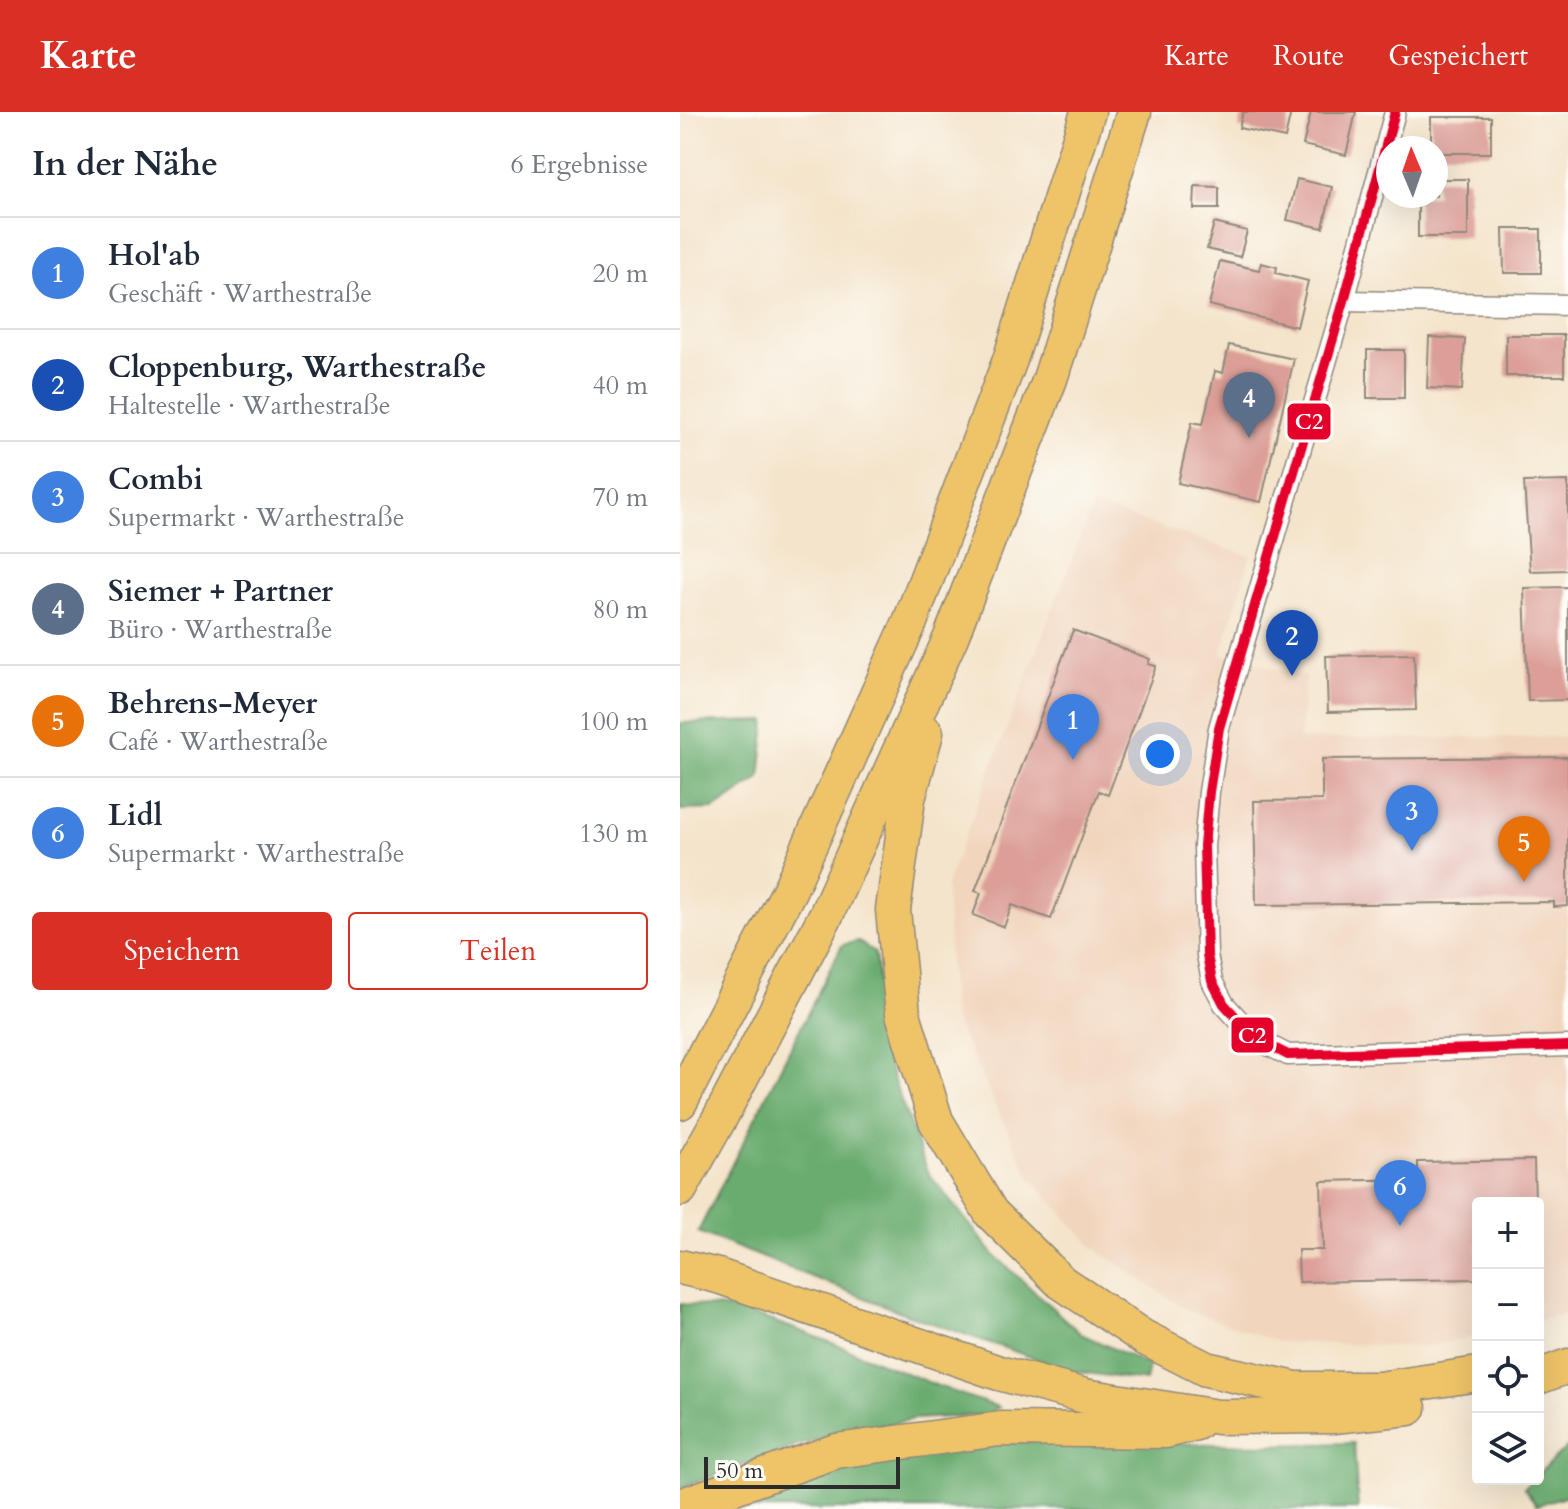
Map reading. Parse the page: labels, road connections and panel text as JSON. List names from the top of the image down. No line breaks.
{"lines":["transit line C2"],"scale_bar":"50 m","north":"top","page":{"header":"Karte","nav":["Karte","Route","Gespeichert"],"heading":["In der Nähe","6 Ergebnisse"],"list":[{"mark":"1","name":"Hol'ab","note":"Geschäft · Warthestraße","value":"20 m"},{"mark":"2","name":"Cloppenburg, Warthestraße","note":"Haltestelle · Warthestraße","value":"40 m"},{"mark":"3","name":"Combi","note":"Supermarkt · Warthestraße","value":"70 m"},{"mark":"4","name":"Siemer + Partner","note":"Büro · Warthestraße","value":"80 m"},{"mark":"5","name":"Behrens-Meyer","note":"Café · Warthestraße","value":"100 m"},{"mark":"6","name":"Lidl","note":"Supermarkt · Warthestraße","value":"130 m"}],"pins":["4","2","1","3","5","6"],"buttons":["Speichern","Teilen"],"map_buttons":["+","−"],"scale":"50 m"}}
